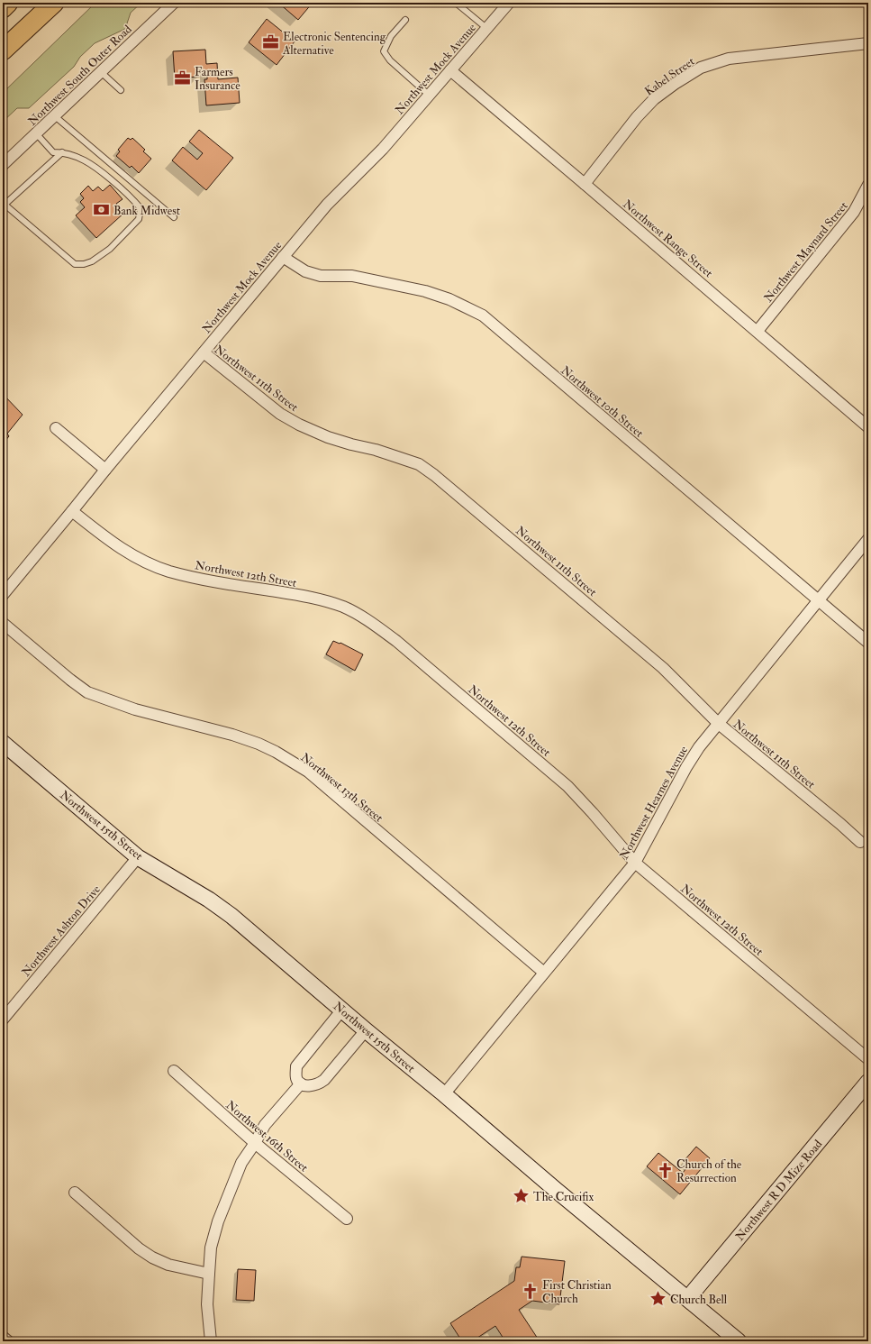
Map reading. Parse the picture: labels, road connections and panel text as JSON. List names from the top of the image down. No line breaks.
{"streets":{"street":["Northwest Mock Avenue","Northwest South Outer Road","Kabel Street","Northwest Range Street","Northwest Maynard Street","Northwest 11th Street","Northwest 10th Street","Northwest 12th Street","Northwest 13th Street","Northwest Hearnes Avenue","Northwest 15th Street","Northwest Ashton Drive","Northwest 16th Street","Northwest R D Mize Road"]},"crossings":[["Northwest Mock Avenue","Northwest Range Street"],["Northwest Mock Avenue","Northwest 11th Street"],["Northwest Mock Avenue","Northwest 10th Street"],["Northwest Mock Avenue","Northwest 12th Street"],["Kabel Street","Northwest Range Street"],["Northwest Range Street","Northwest Maynard Street"],["Northwest 11th Street","Northwest Hearnes Avenue"],["Northwest 10th Street","Northwest Hearnes Avenue"],["Northwest 12th Street","Northwest Hearnes Avenue"],["Northwest 13th Street","Northwest Hearnes Avenue"],["Northwest Hearnes Avenue","Northwest 15th Street"],["Northwest 15th Street","Northwest Ashton Drive"],["Northwest 15th Street","Northwest R D Mize Road"]],"places":{"office":["Electronic Sentencing Alternative","Farmers Insurance"],"bank":["Bank Midwest"],"church":["Church of the Resurrection","First Christian Church"],"place":["The Crucifix","Church Bell"]}}
